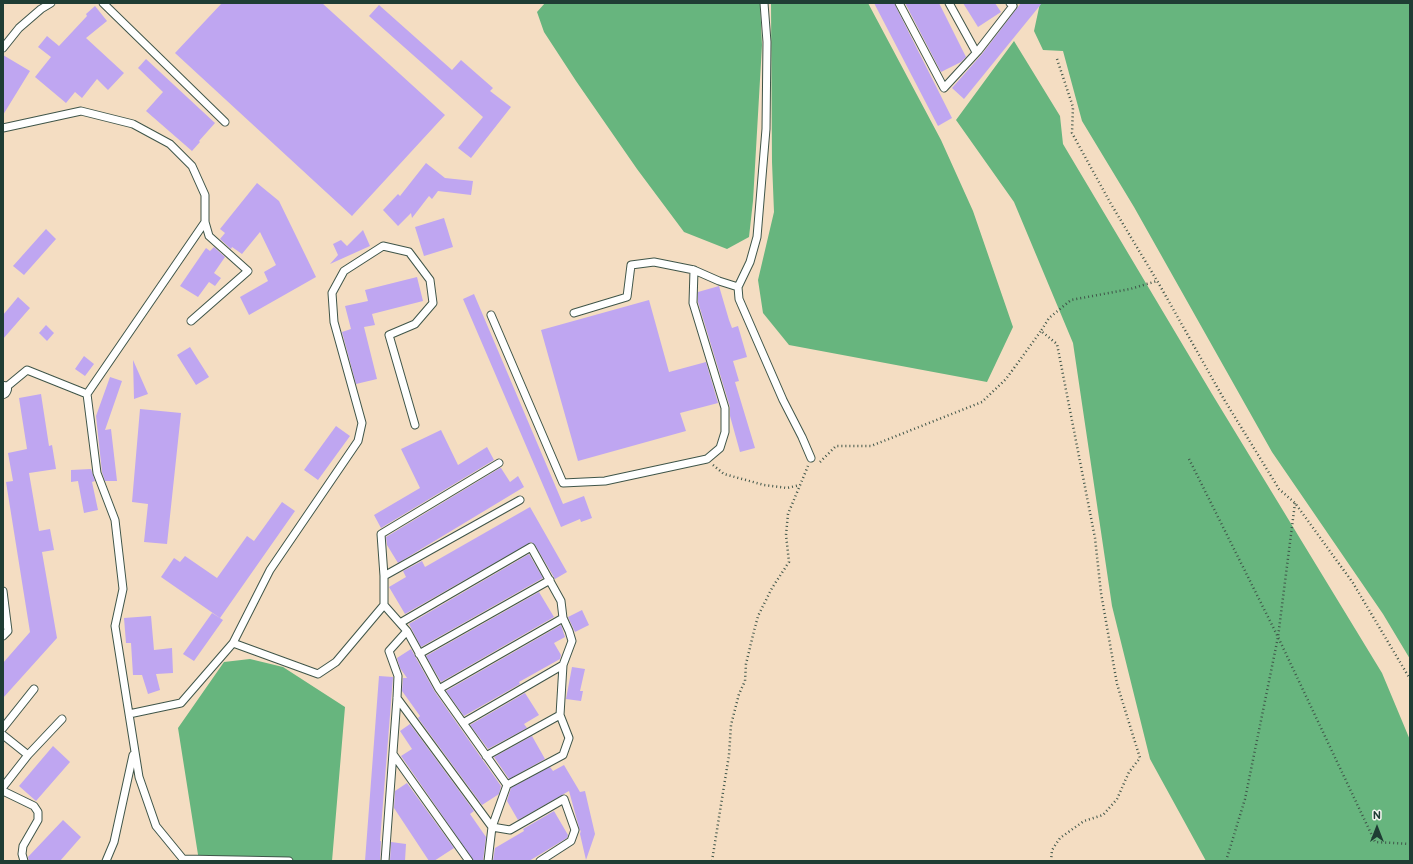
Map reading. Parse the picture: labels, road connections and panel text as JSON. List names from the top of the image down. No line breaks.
{"north":"top"}
